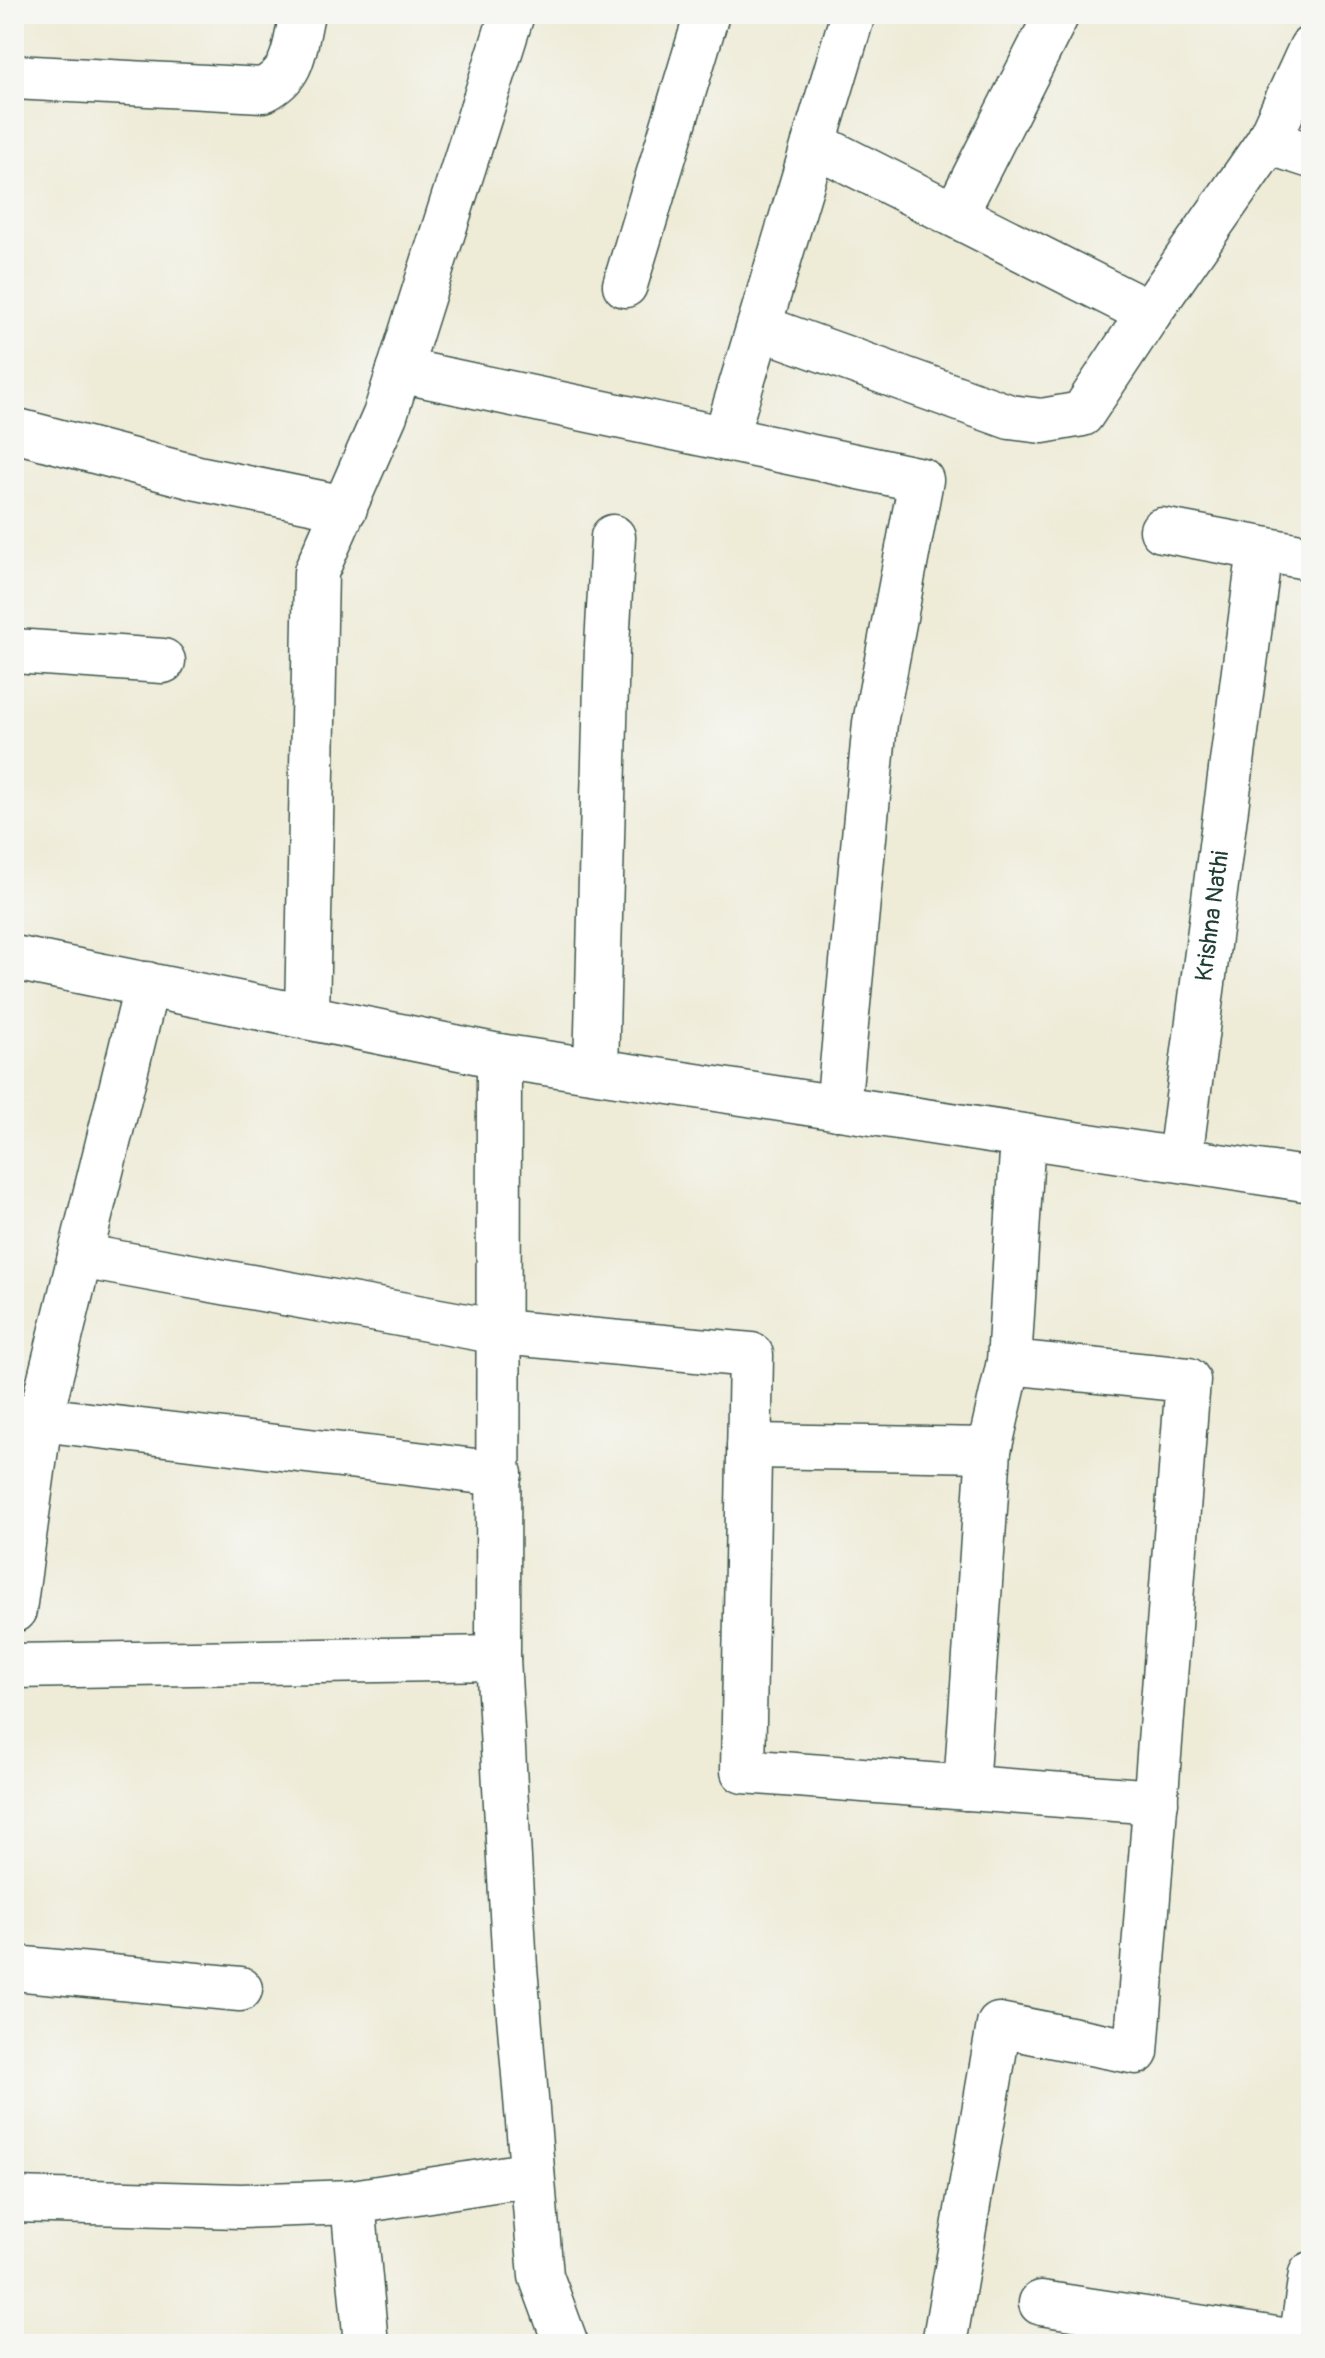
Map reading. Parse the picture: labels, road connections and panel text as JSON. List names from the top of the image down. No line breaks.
{"streets":{"street":["Krishna Nathi"]}}
